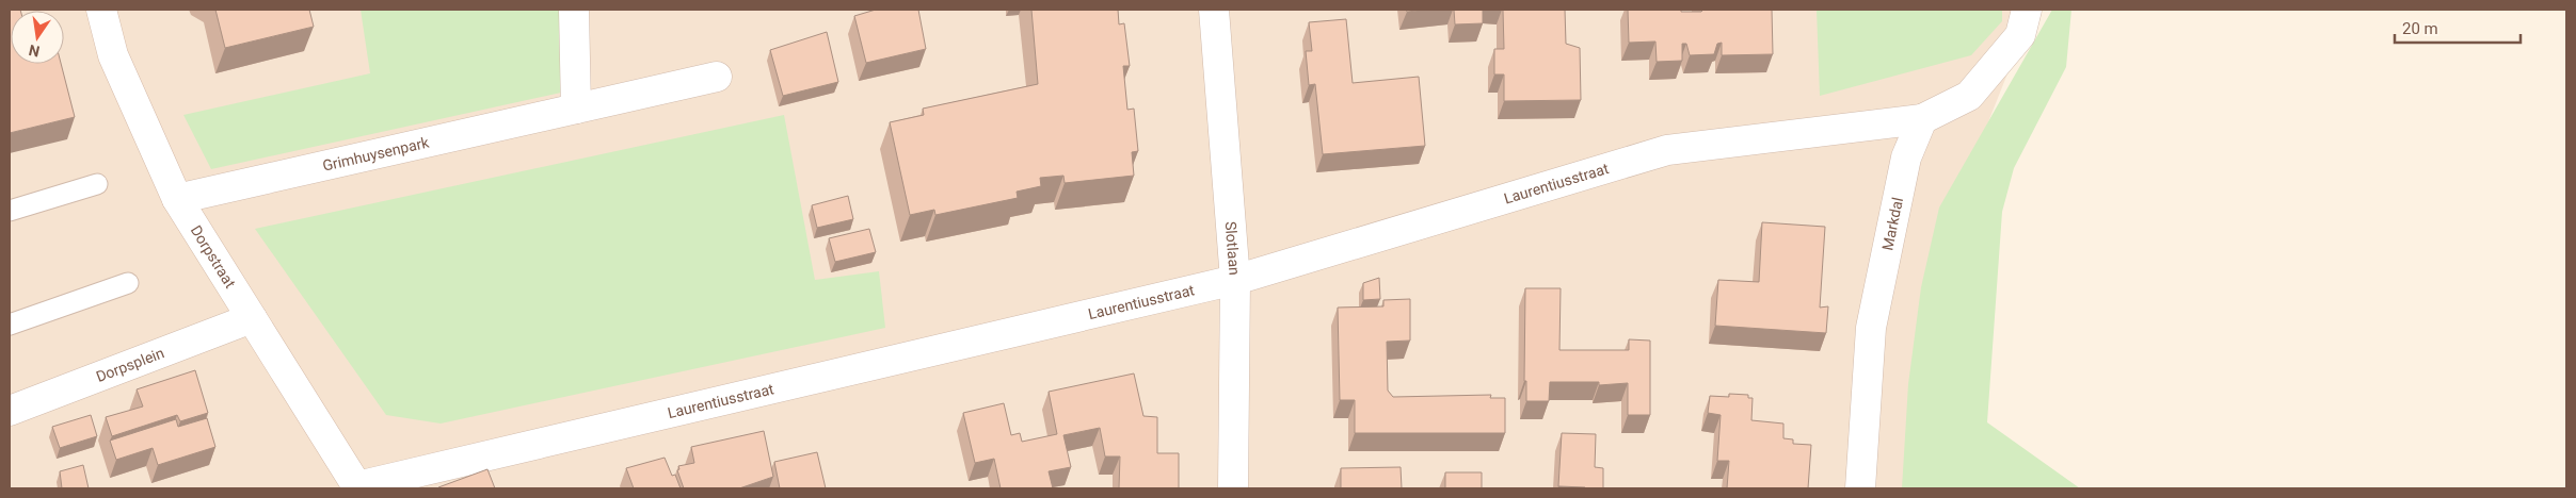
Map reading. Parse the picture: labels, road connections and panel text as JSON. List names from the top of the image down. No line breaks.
{"streets":{"street":["Grimhuysenpark","Laurentiusstraat","Markdal","Slotlaan","Dorpstraat","Dorpsplein"]},"crossings":[["Grimhuysenpark","Dorpstraat"],["Laurentiusstraat","Markdal"],["Laurentiusstraat","Slotlaan"],["Laurentiusstraat","Dorpstraat"],["Dorpstraat","Dorpsplein"]],"scale_bar":"20 m","north":"bottom"}
